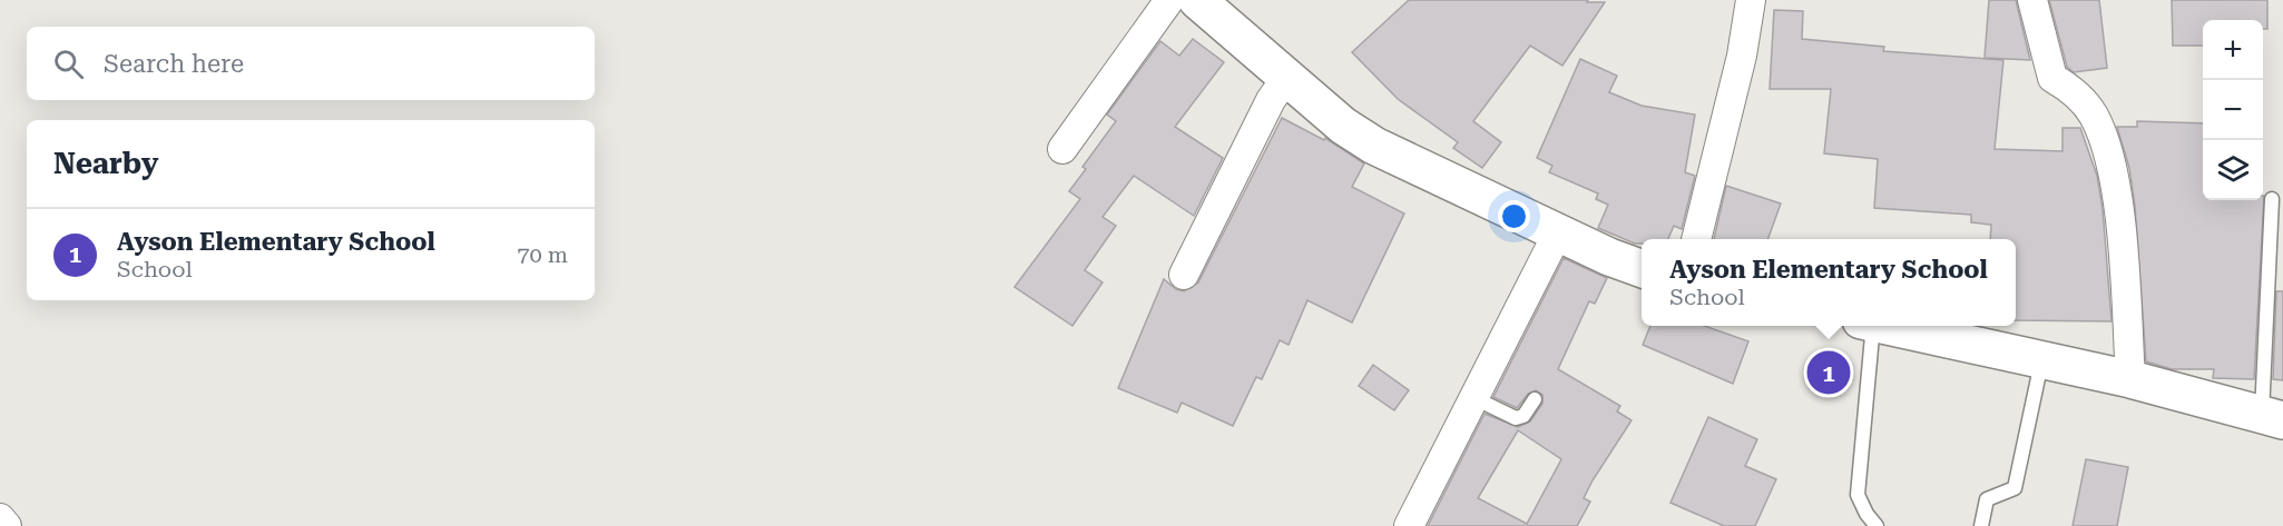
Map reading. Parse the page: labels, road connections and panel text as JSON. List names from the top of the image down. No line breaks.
{"page":{"map_buttons":["+","−"],"search":"Search here","heading":"Nearby","list":[{"mark":"1","name":"Ayson Elementary School","note":"School","value":"70 m"}],"popup":["Ayson Elementary School","School"],"pins":"1"}}
